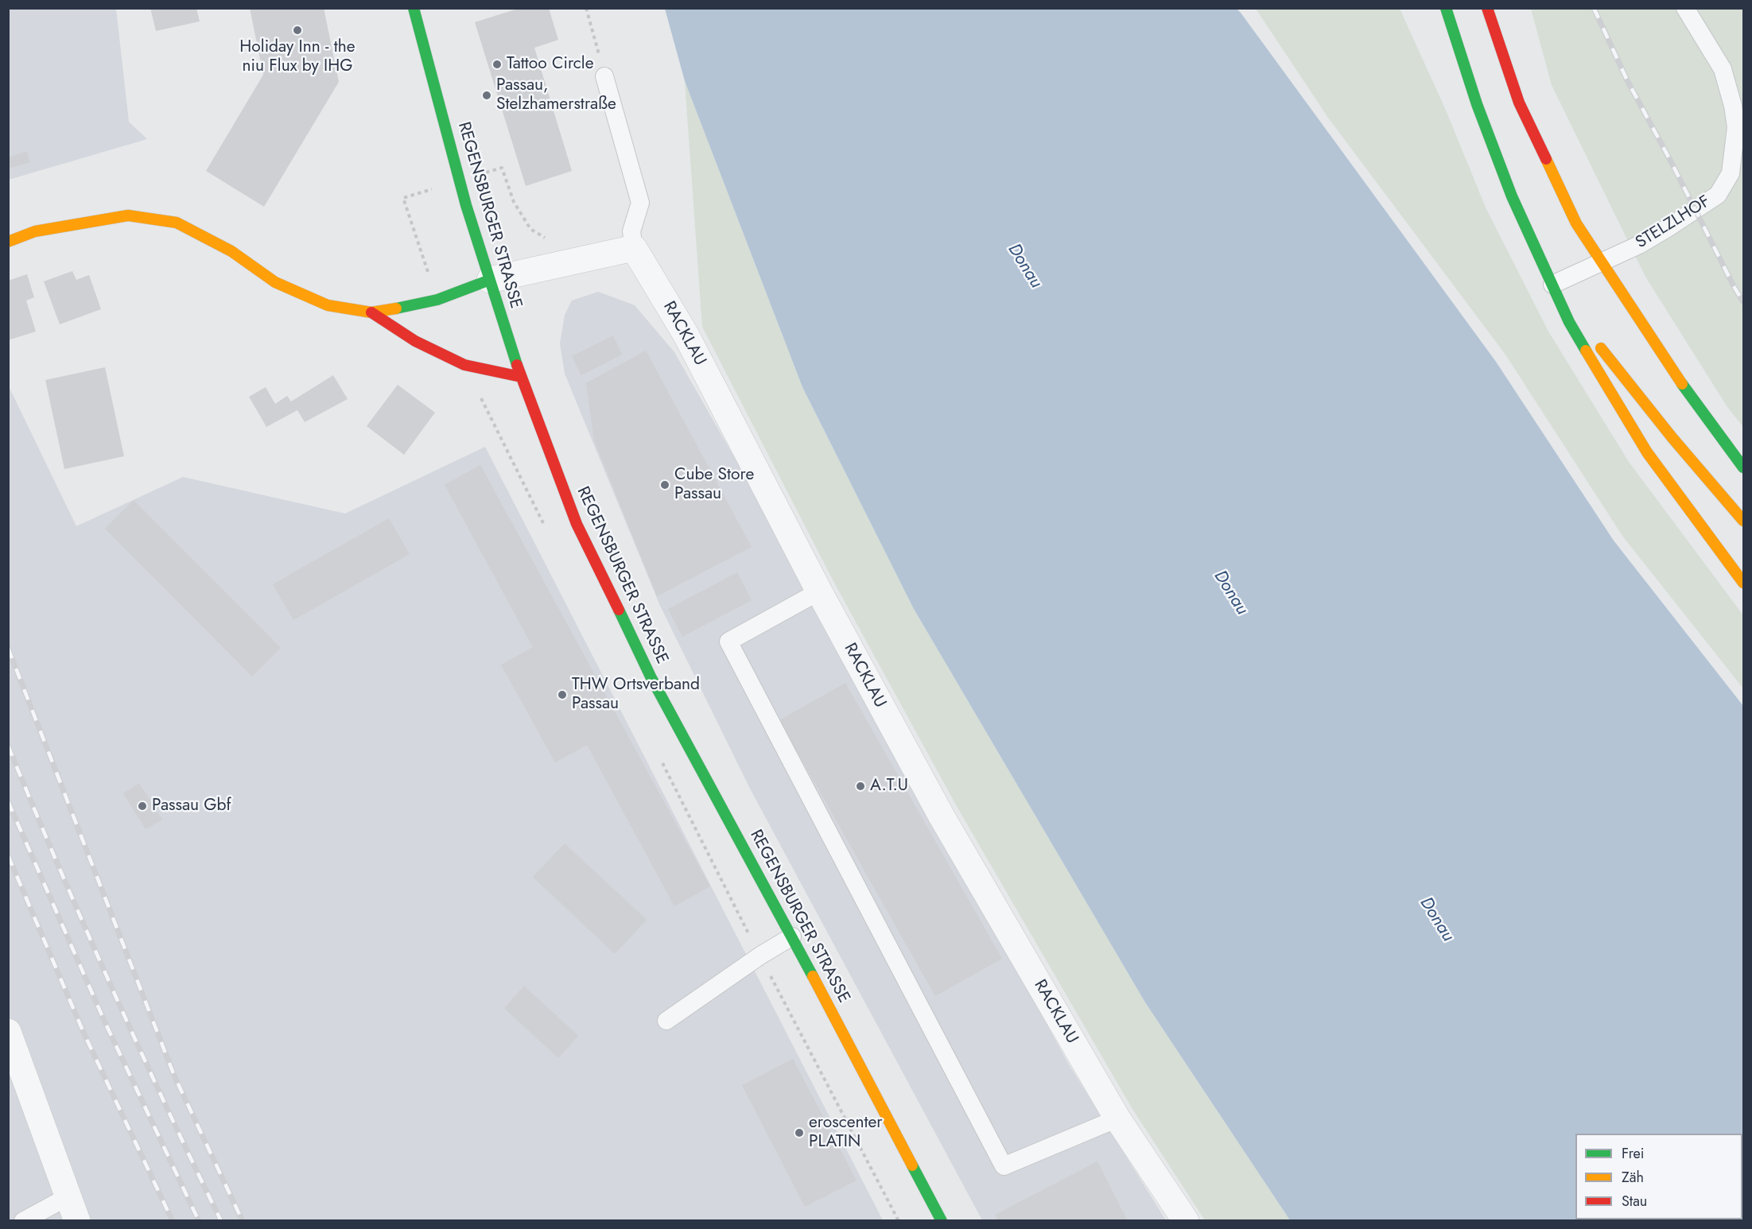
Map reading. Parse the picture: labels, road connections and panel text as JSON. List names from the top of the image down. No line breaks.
{"streets":{"main road":["REGENSBURGER STRASSE"],"street":["RACKLAU"],"lane":["STELZLHOF"]},"water":["Donau"],"places":["Holiday Inn - the niu Flux by IHG","Tattoo Circle","Passau, Stelzhamerstraße","Cube Store Passau","THW Ortsverband Passau","A.T.U","Passau Gbf","eroscenter PLATIN"],"legend":["Frei","Zäh","Stau"]}
